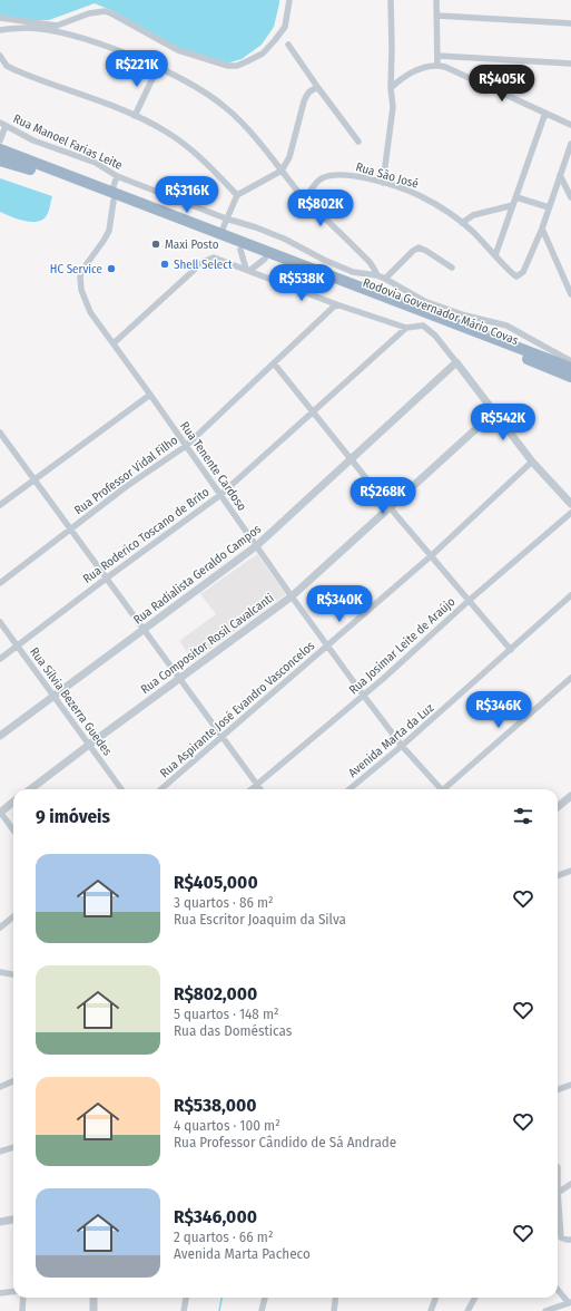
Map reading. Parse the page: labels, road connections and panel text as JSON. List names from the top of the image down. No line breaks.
{"streets":{"highway":["Rodovia Governador Mário Covas"],"street":["Rua Manoel Farias Leite","Rua São José","Rua Tenente Cardoso","Rua Professor Vidal Filho","Rua Roderico Toscano de Brito","Rua Radialista Geraldo Campos","Rua Compositor Rosil Cavalcanti","Rua Josimar Leite de Araújo","Rua Sílvia Bezerra Guedes","Rua Aspirante José Evandro Vasconcelos","Avenida Marta da Luz"]},"crossings":[["Rodovia Governador Mário Covas","Rua Tenente Cardoso"],["Rua Tenente Cardoso","Rua Professor Vidal Filho"],["Rua Tenente Cardoso","Rua Roderico Toscano de Brito"],["Rua Tenente Cardoso","Rua Radialista Geraldo Campos"],["Rua Tenente Cardoso","Rua Compositor Rosil Cavalcanti"],["Rua Tenente Cardoso","Rua Josimar Leite de Araújo"],["Rua Tenente Cardoso","Rua Aspirante José Evandro Vasconcelos"],["Rua Tenente Cardoso","Avenida Marta da Luz"],["Rua Roderico Toscano de Brito","Rua Sílvia Bezerra Guedes"],["Rua Radialista Geraldo Campos","Rua Sílvia Bezerra Guedes"],["Rua Compositor Rosil Cavalcanti","Rua Sílvia Bezerra Guedes"]],"places":["Maxi Posto","Shell Select","HC Service"],"page":{"price":["R$221K","R$405K","R$316K","R$802K","R$538K","R$542K","R$268K","R$340K","R$346K"],"heading":"9 imóveis","list":[{"name":"R$405,000","note":"3 quartos · 86 m² · Rua Escritor Joaquim da Silva"},{"name":"R$802,000","note":"5 quartos · 148 m² · Rua das Domésticas"},{"name":"R$538,000","note":"4 quartos · 100 m² · Rua Professor Cândido de Sá Andrade"},{"name":"R$346,000","note":"2 quartos · 66 m² · Avenida Marta Pacheco"}]}}
